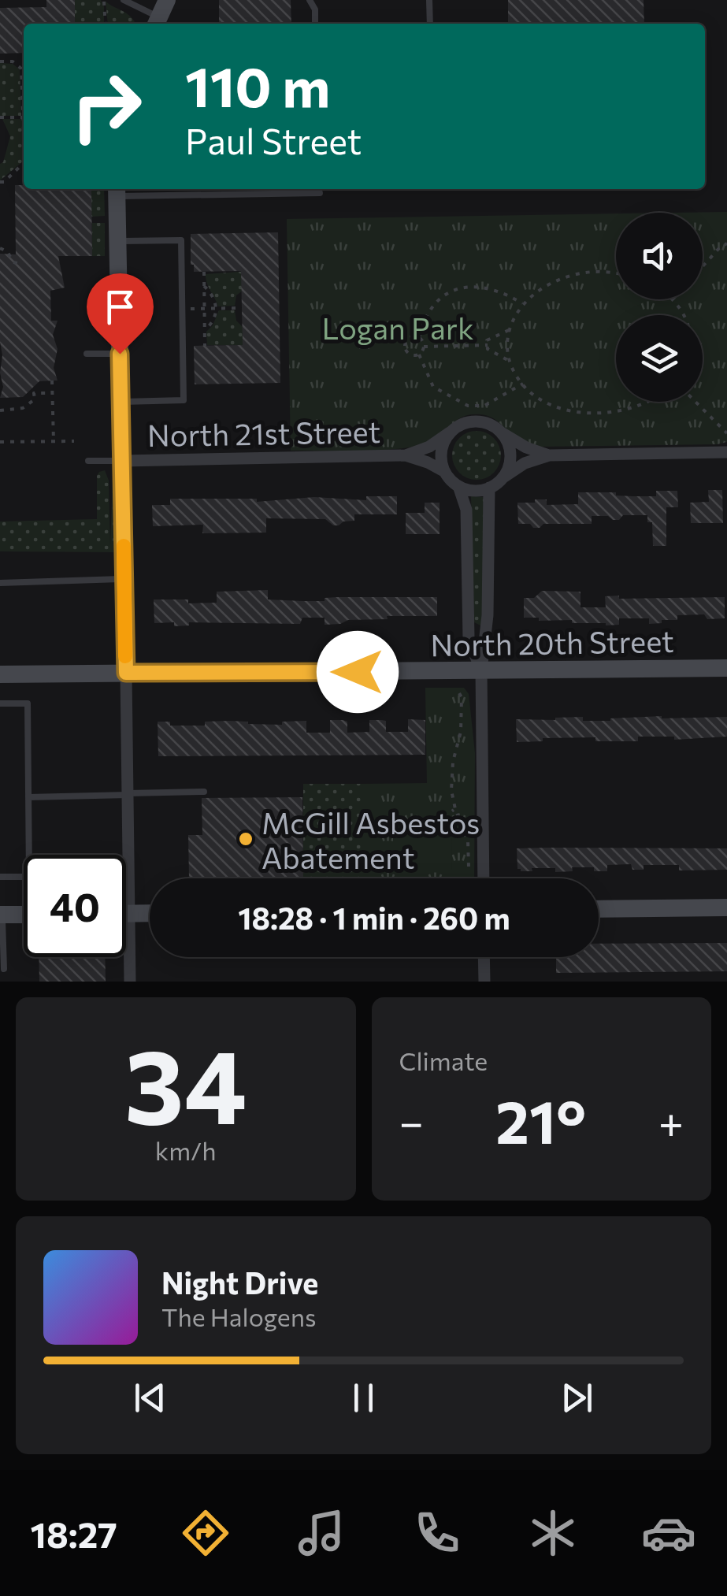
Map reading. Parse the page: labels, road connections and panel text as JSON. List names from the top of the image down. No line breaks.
{"streets":{"street":["North 21st Street","North 20th Street"]},"parks":["Logan Park"],"places":["McGill Asbestos Abatement"],"page":{"turn":["110 m","Paul Street"],"limit":"40","trip":"18:28 · 1 min · 260 m","tile":[["34","km/h"],"Climate"],"heat":["−","21°","+"],"song":["Night Drive","The Halogens"],"tabs":"18:27"}}
